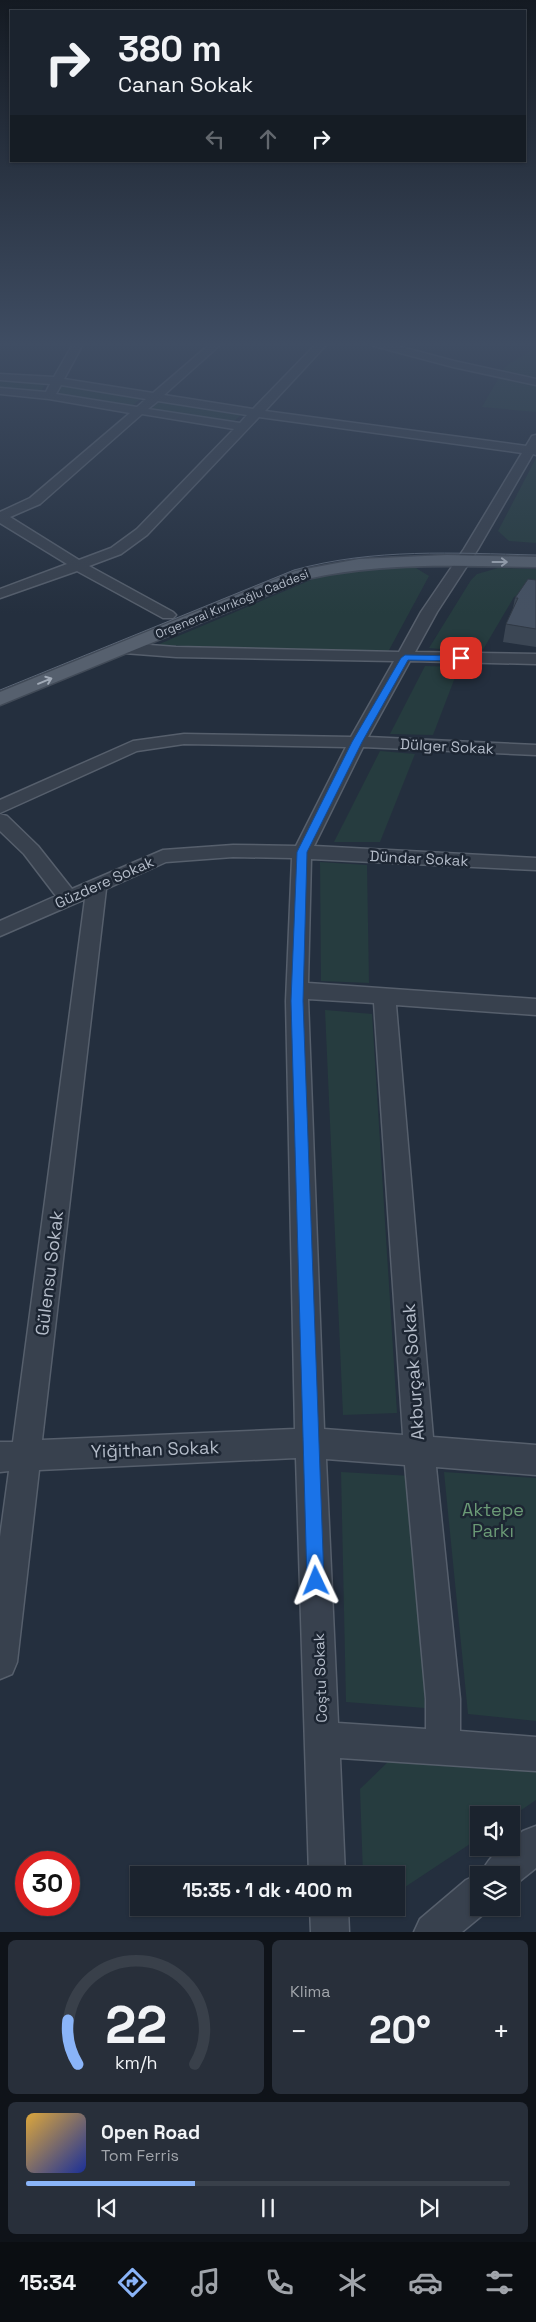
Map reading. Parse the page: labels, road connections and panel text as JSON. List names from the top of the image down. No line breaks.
{"streets":{"main road":["Orgeneral Kıvrıkoğlu Caddesi"],"street":["Dülger Sokak","Dündar Sokak","Güzdere Sokak","Gülensu Sokak","Akburçak Sokak","Yiğithan Sokak","Coştu Sokak"]},"crossings":[["Orgeneral Kıvrıkoğlu Caddesi","Coştu Sokak"],["Dülger Sokak","Coştu Sokak"],["Dündar Sokak","Güzdere Sokak"],["Dündar Sokak","Coştu Sokak"],["Güzdere Sokak","Gülensu Sokak"],["Güzdere Sokak","Coştu Sokak"],["Gülensu Sokak","Yiğithan Sokak"],["Akburçak Sokak","Yiğithan Sokak"],["Yiğithan Sokak","Coştu Sokak"]],"parks":["Aktepe Parkı"],"page":{"turn":["380 m","Canan Sokak"],"limit":"30","trip":"15:35 · 1 dk · 400 m","tile":"Klima","heat":["−","20°","+"],"song":["Open Road","Tom Ferris"],"tabs":"15:34","gauge":["22","km/h"]}}
